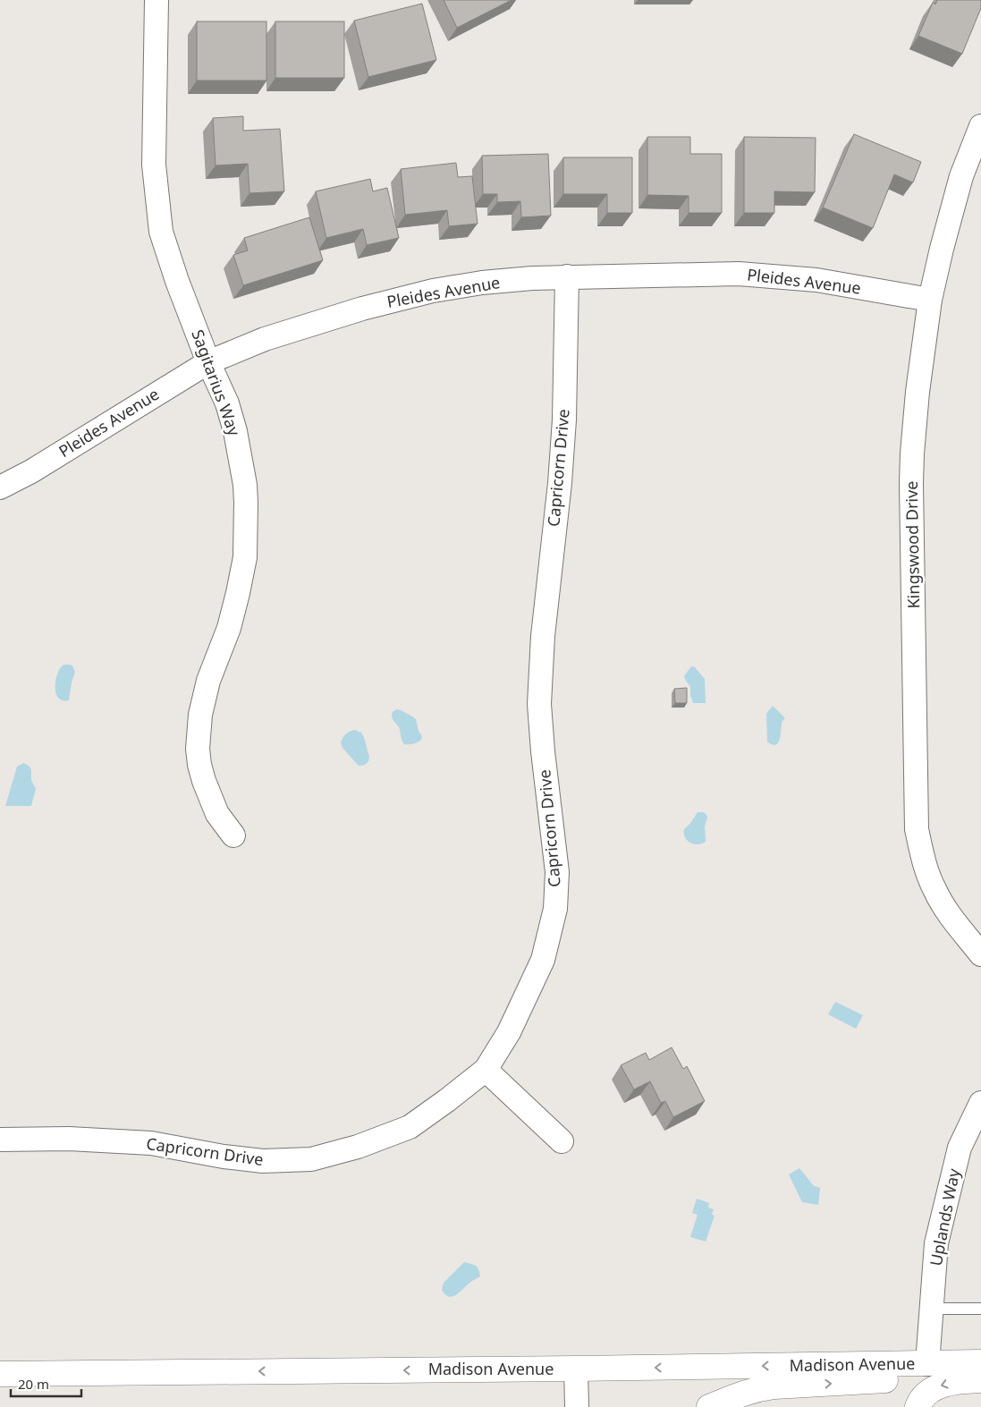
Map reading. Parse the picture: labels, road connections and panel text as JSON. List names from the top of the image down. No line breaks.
{"streets":{"main road":["Madison Avenue"],"street":["Pleides Avenue","Sagitarius Way","Capricorn Drive","Kingswood Drive","Uplands Way"]},"crossings":[["Pleides Avenue","Sagitarius Way"],["Pleides Avenue","Capricorn Drive"],["Pleides Avenue","Kingswood Drive"],["Uplands Way","Madison Avenue"]],"one_way":["Madison Avenue"],"scale_bar":"20 m"}
